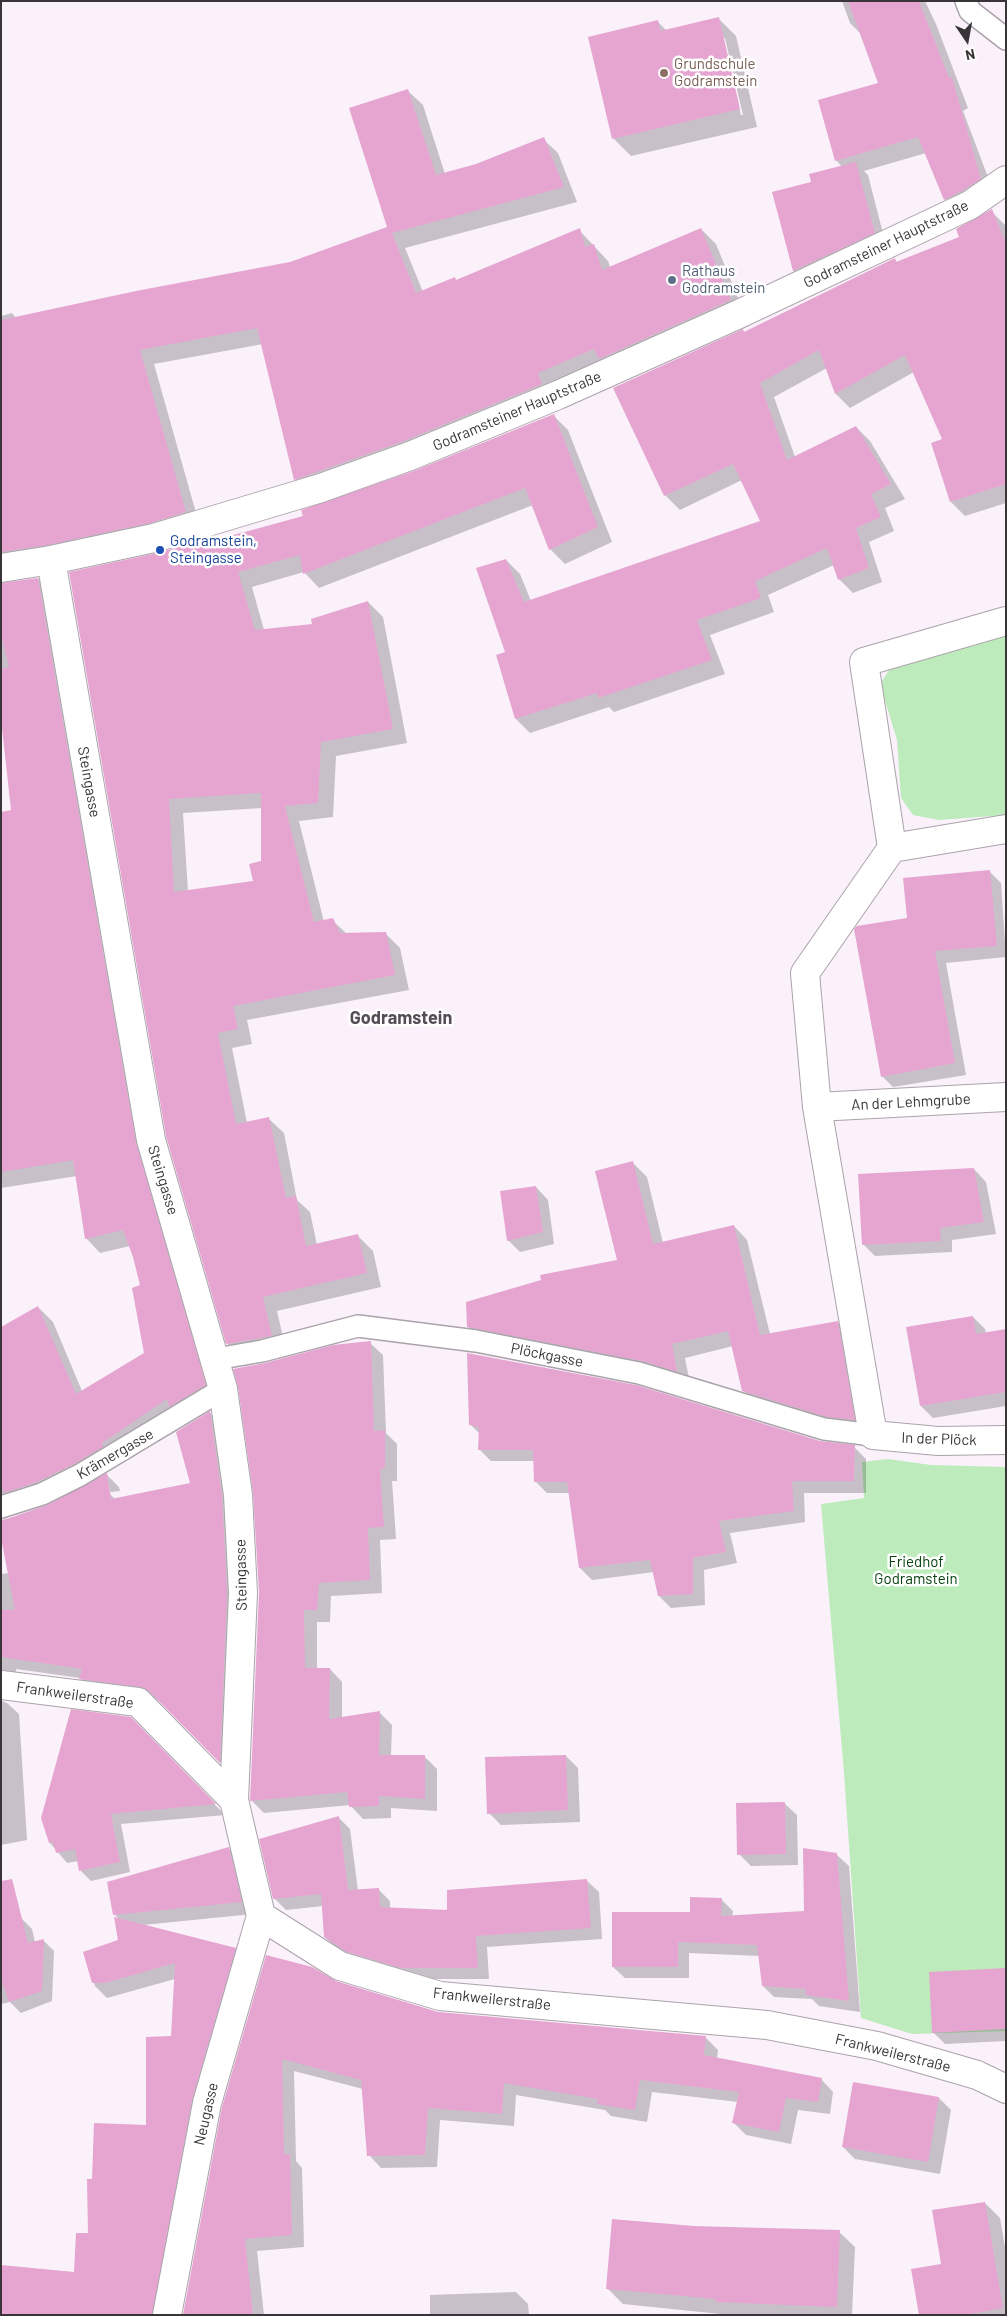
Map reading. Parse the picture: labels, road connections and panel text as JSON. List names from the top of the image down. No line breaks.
{"streets":{"street":["Godramsteiner Hauptstraße","Steingasse","An der Lehmgrube","In der Plöck","Frankweilerstraße","Neugasse"],"lane":["Plöckgasse","Krämergasse"]},"crossings":[["Godramsteiner Hauptstraße","Steingasse"],["Steingasse","Plöckgasse"],["Steingasse","Krämergasse"],["Steingasse","Frankweilerstraße"],["Plöckgasse","In der Plöck"],["Frankweilerstraße","Neugasse"]],"districts":["Godramstein"],"parks":["Friedhof Godramstein"],"places":["Grundschule Godramstein","Rathaus Godramstein","Godramstein, Steingasse"],"north":"bottom"}
